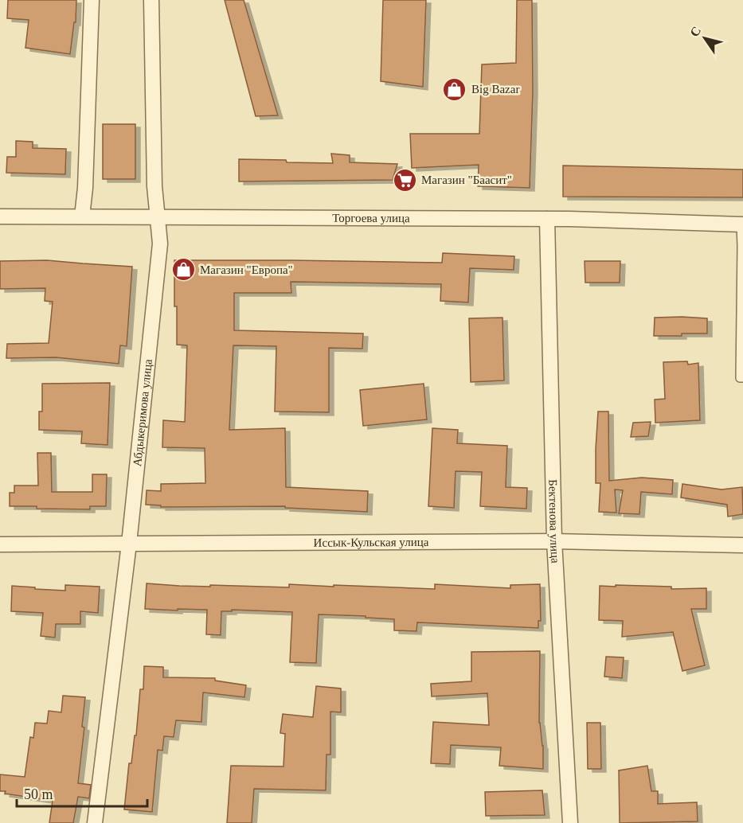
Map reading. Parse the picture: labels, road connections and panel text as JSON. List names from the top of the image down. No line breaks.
{"streets":{"street":["Торгоева улица","Абдыкеримова улица","Бектенова улица","Иссык-Кульская улица"]},"crossings":[["Торгоева улица","Абдыкеримова улица"],["Торгоева улица","Бектенова улица"],["Абдыкеримова улица","Иссык-Кульская улица"],["Бектенова улица","Иссык-Кульская улица"]],"places":{"shop":["Big Bazar","Магазин \"Европа\""],"supermarket":["Магазин \"Баасит\""]},"scale_bar":"50 m","north":"top left"}
